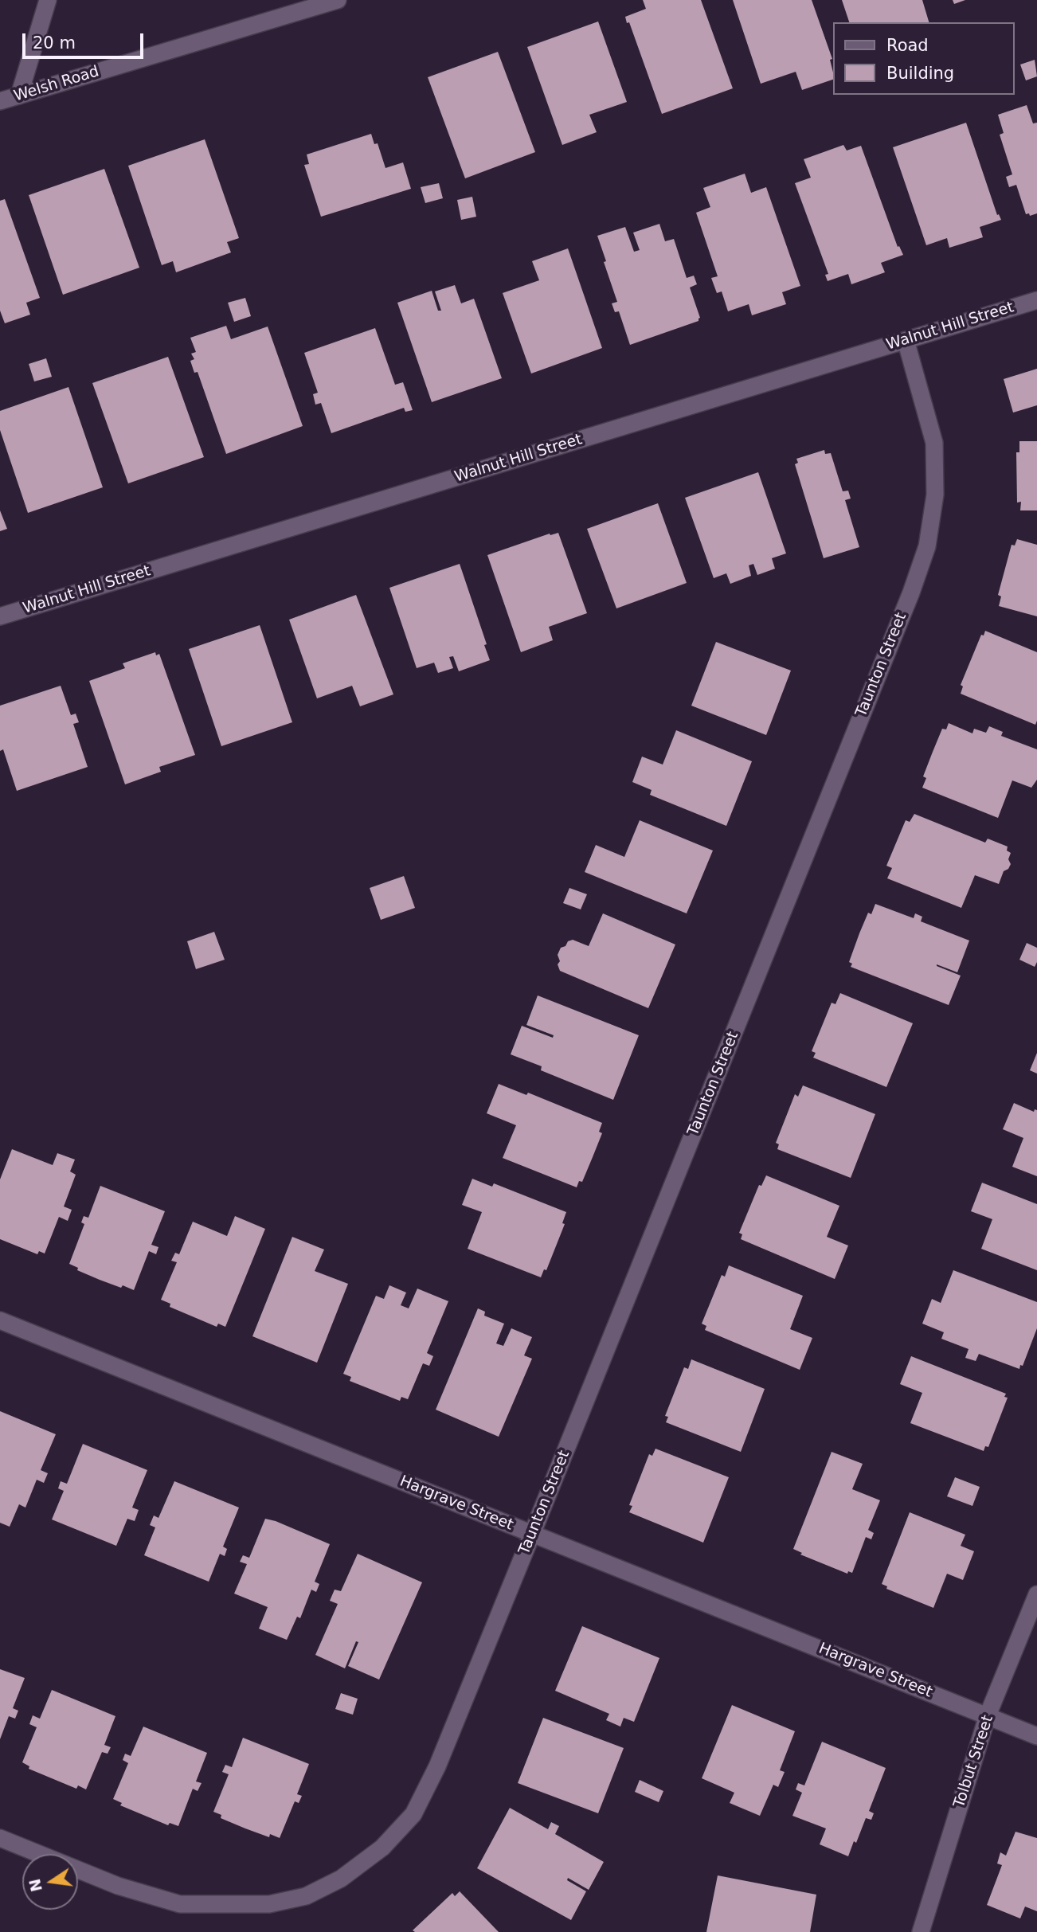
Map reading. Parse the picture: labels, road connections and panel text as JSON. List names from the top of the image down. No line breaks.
{"streets":{"street":["Welsh Road","Walnut Hill Street","Taunton Street","Hargrave Street","Tolbut Street"]},"crossings":[["Walnut Hill Street","Taunton Street"],["Taunton Street","Hargrave Street"],["Hargrave Street","Tolbut Street"]],"legend":["Road","Building"],"scale_bar":"20 m","north":"left"}
